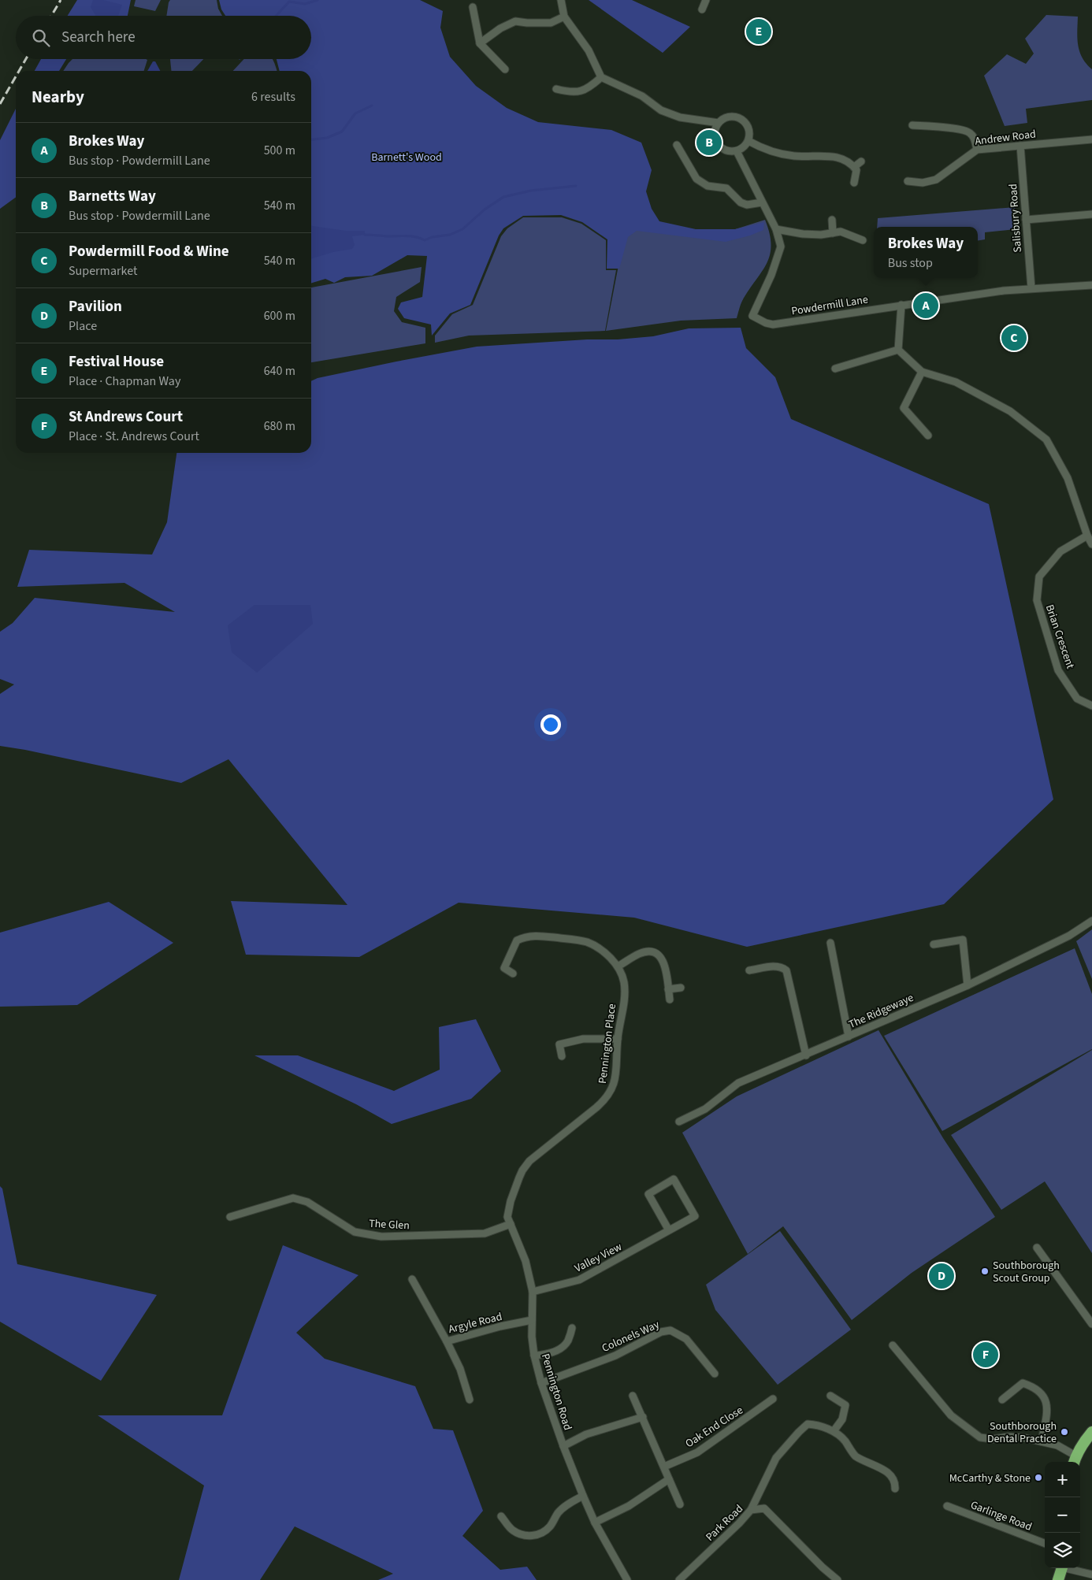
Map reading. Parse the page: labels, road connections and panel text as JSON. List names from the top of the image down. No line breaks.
{"streets":{"street":["Andrew Road","Salisbury Road","Powdermill Lane","Brian Crescent","The Ridgewaye","Pennington Place","The Glen","Valley View","Argyle Road","Colonels Way","Pennington Road","Oak End Close","Garlinge Road","Park Road"]},"crossings":[["Andrew Road","Salisbury Road"],["Salisbury Road","Powdermill Lane"],["Pennington Place","Pennington Road"],["The Glen","Pennington Road"],["Valley View","Pennington Road"],["Argyle Road","Pennington Road"],["Colonels Way","Pennington Road"]],"parks":["Barnett's Wood"],"places":["Southborough Scout Group","Southborough Dental Practice","McCarthy & Stone"],"page":{"search":"Search here","pins":["E","B","A","C","D","F"],"heading":["Nearby","6 results"],"list":[{"mark":"A","name":"Brokes Way","note":"Bus stop · Powdermill Lane","value":"500 m"},{"mark":"B","name":"Barnetts Way","note":"Bus stop · Powdermill Lane","value":"540 m"},{"mark":"C","name":"Powdermill Food & Wine","note":"Supermarket","value":"540 m"},{"mark":"D","name":"Pavilion","note":"Place","value":"600 m"},{"mark":"E","name":"Festival House","note":"Place · Chapman Way","value":"640 m"},{"mark":"F","name":"St Andrews Court","note":"Place · St. Andrews Court","value":"680 m"}],"popup":["Brokes Way","Bus stop"],"map_buttons":["+","−"]}}
